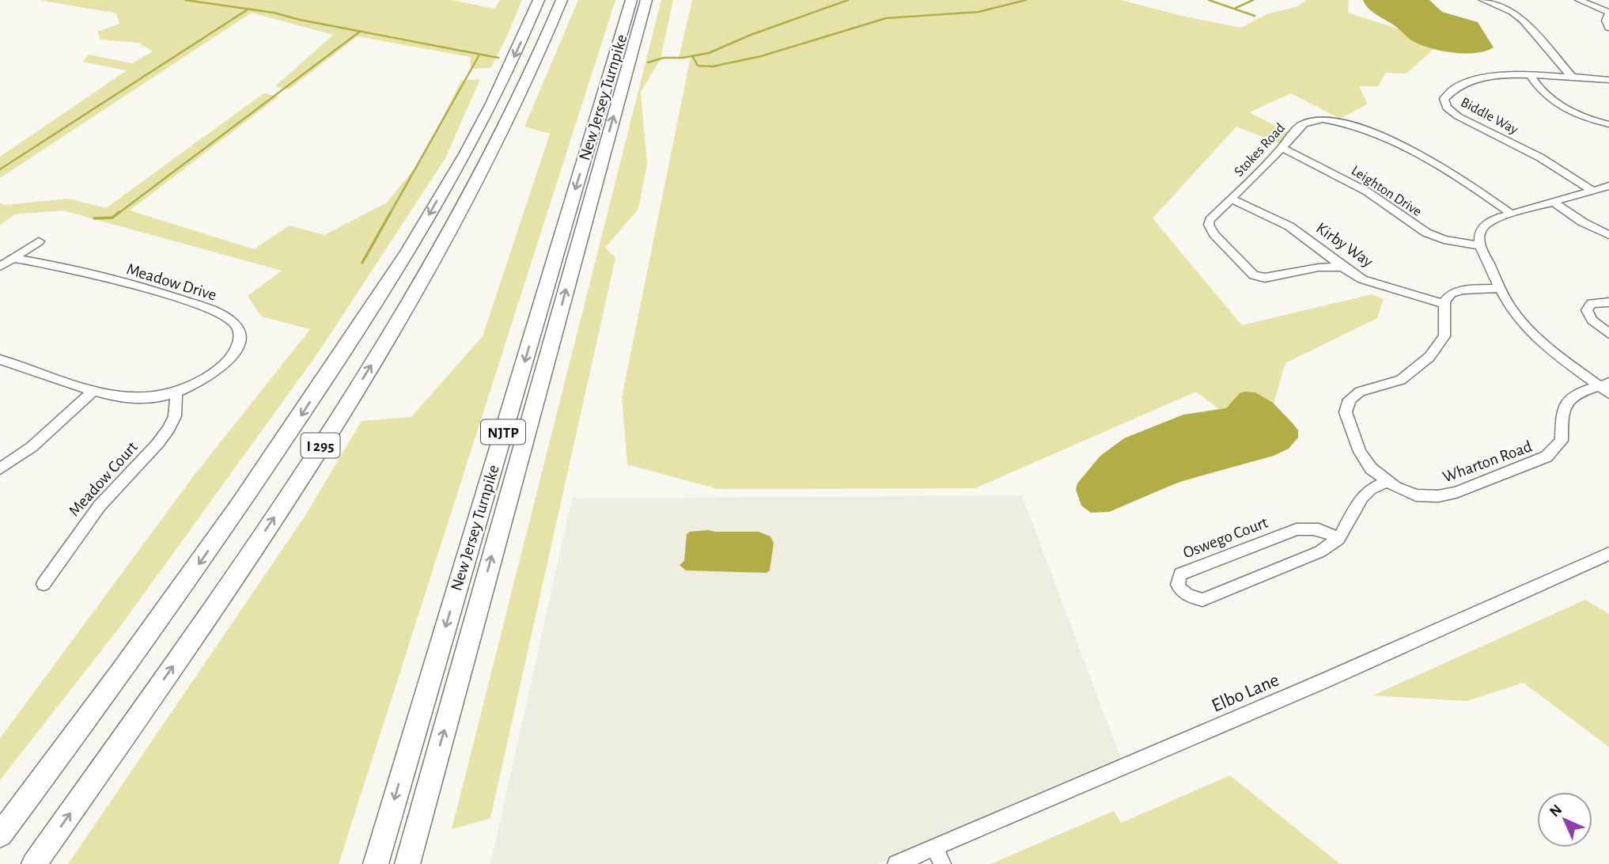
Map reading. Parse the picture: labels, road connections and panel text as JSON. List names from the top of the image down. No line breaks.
{"streets":{"highway":["New Jersey Turnpike","NJTP","I 295"],"street":["Biddle Way","Stokes Road","Leighton Drive","Kirby Way","Meadow Drive","Wharton Road","Meadow Court","Oswego Court","Elbo Lane"]},"crossings":[["Stokes Road","Leighton Drive"],["Stokes Road","Kirby Way"],["Kirby Way","Wharton Road"],["Meadow Drive","Meadow Court"],["Wharton Road","Oswego Court"]],"north":"top left"}
